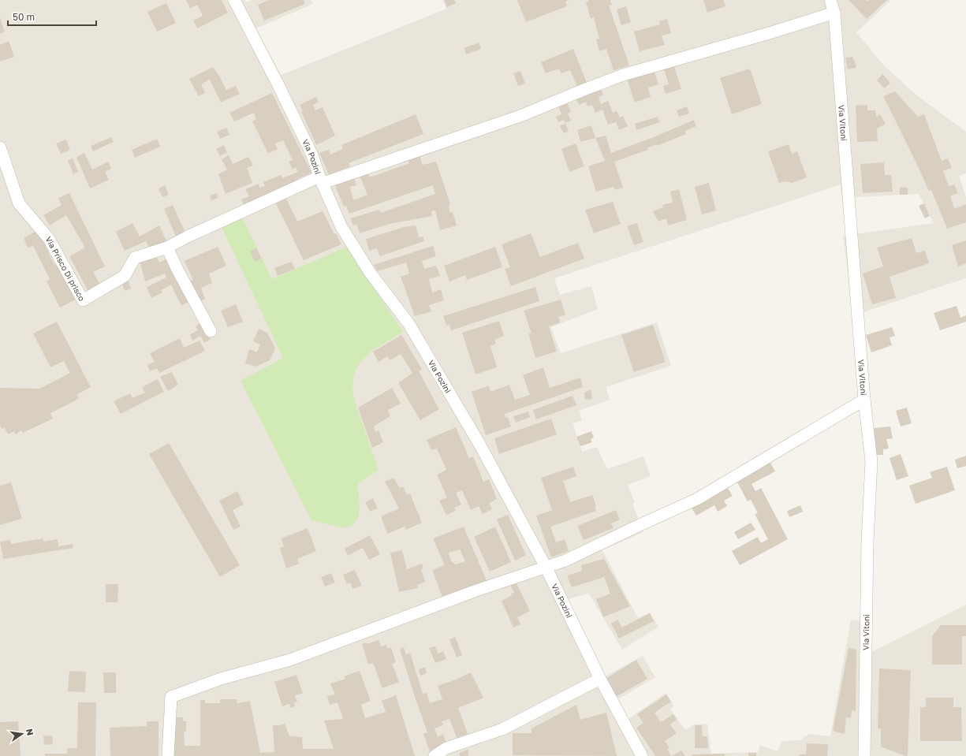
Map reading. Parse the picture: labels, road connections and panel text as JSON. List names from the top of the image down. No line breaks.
{"streets":{"street":["Via Vitoni","Via Pozini","Via Prisco Di prisco"]},"scale_bar":"50 m","north":"right"}
